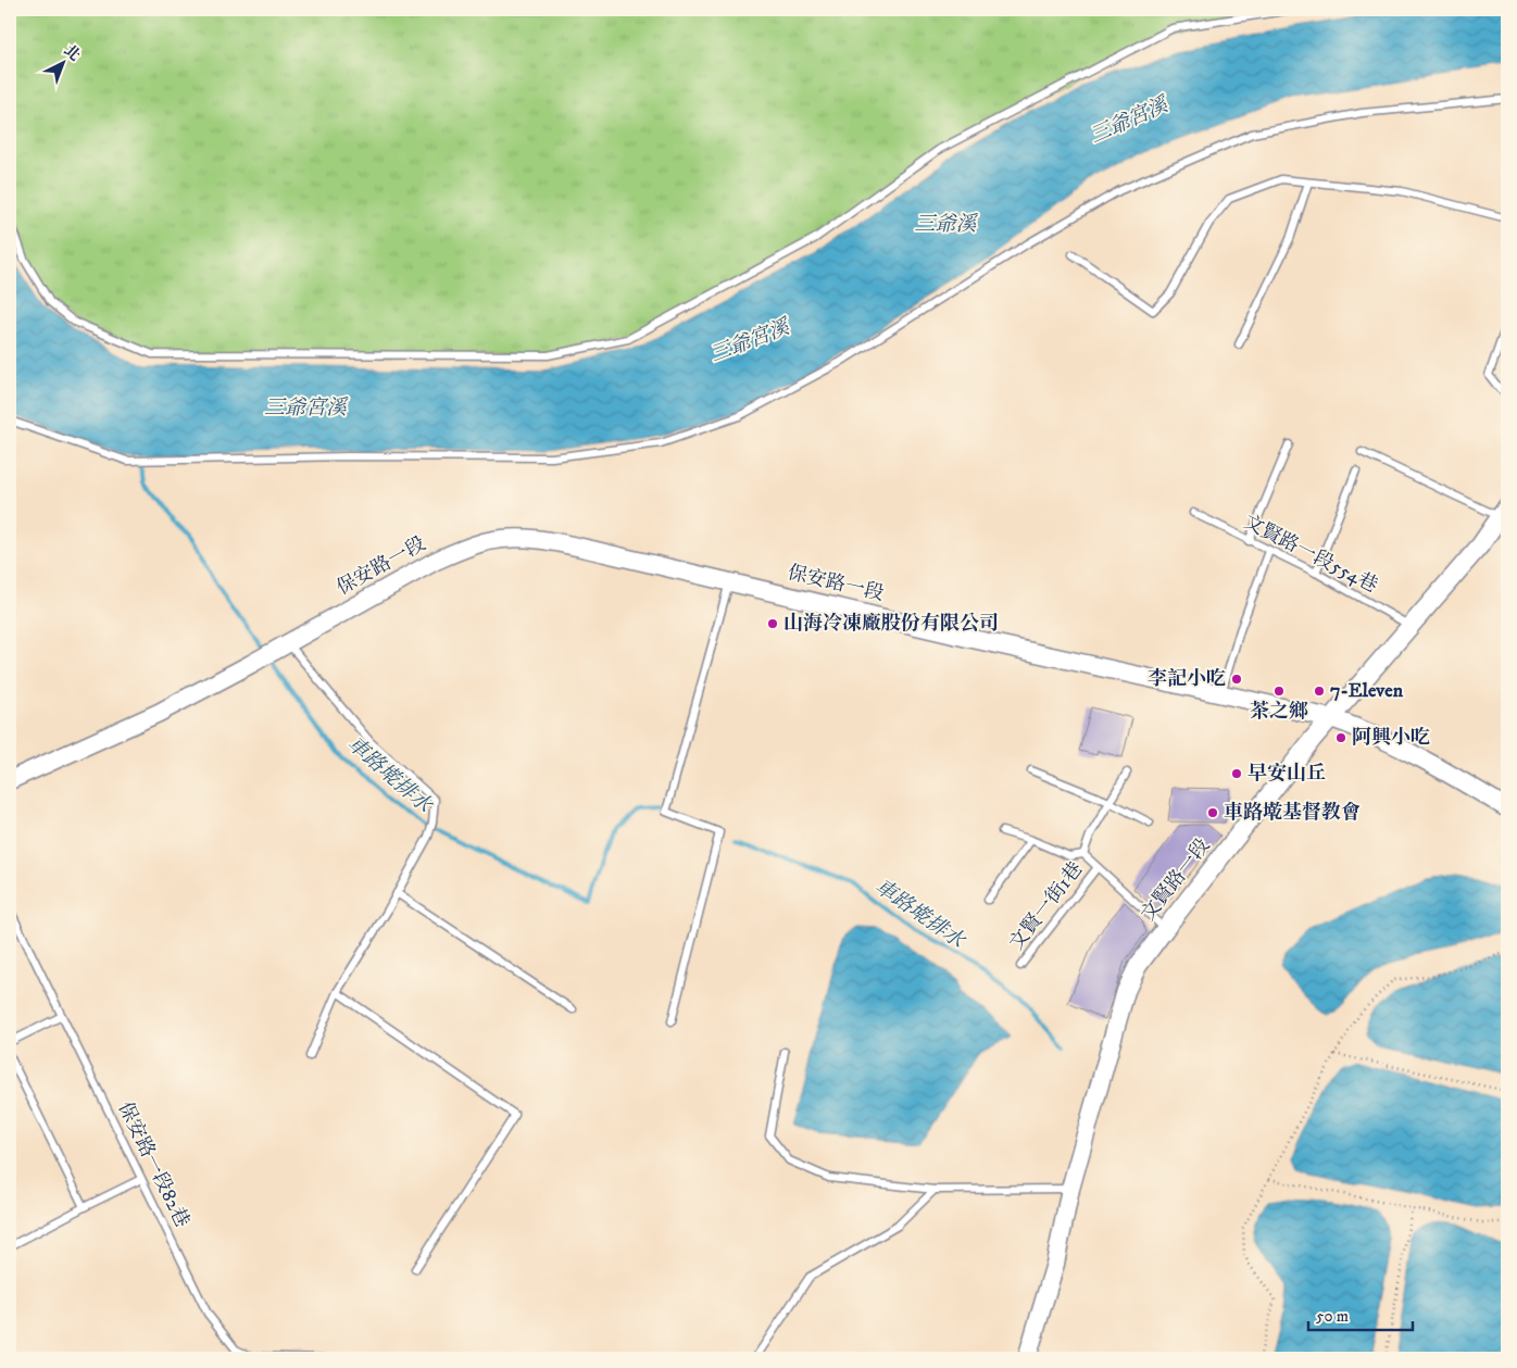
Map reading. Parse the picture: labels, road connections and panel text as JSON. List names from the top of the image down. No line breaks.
{"streets":{"street":["保安路一段","文賢路一段"],"lane":["文賢路一段554巷","文賢一街1巷","保安路一段82巷"]},"crossings":[["文賢路一段554巷","文賢路一段"],["保安路一段","文賢路一段"]],"water":["三爺宮溪","三爺溪","車路墘排水"],"places":["山海冷凍廠股份有限公司","李記小吃","茶之鄉","7-Eleven","阿興小吃","早安山丘","車路墘基督教會"],"scale_bar":"50 m","north":"top right"}
